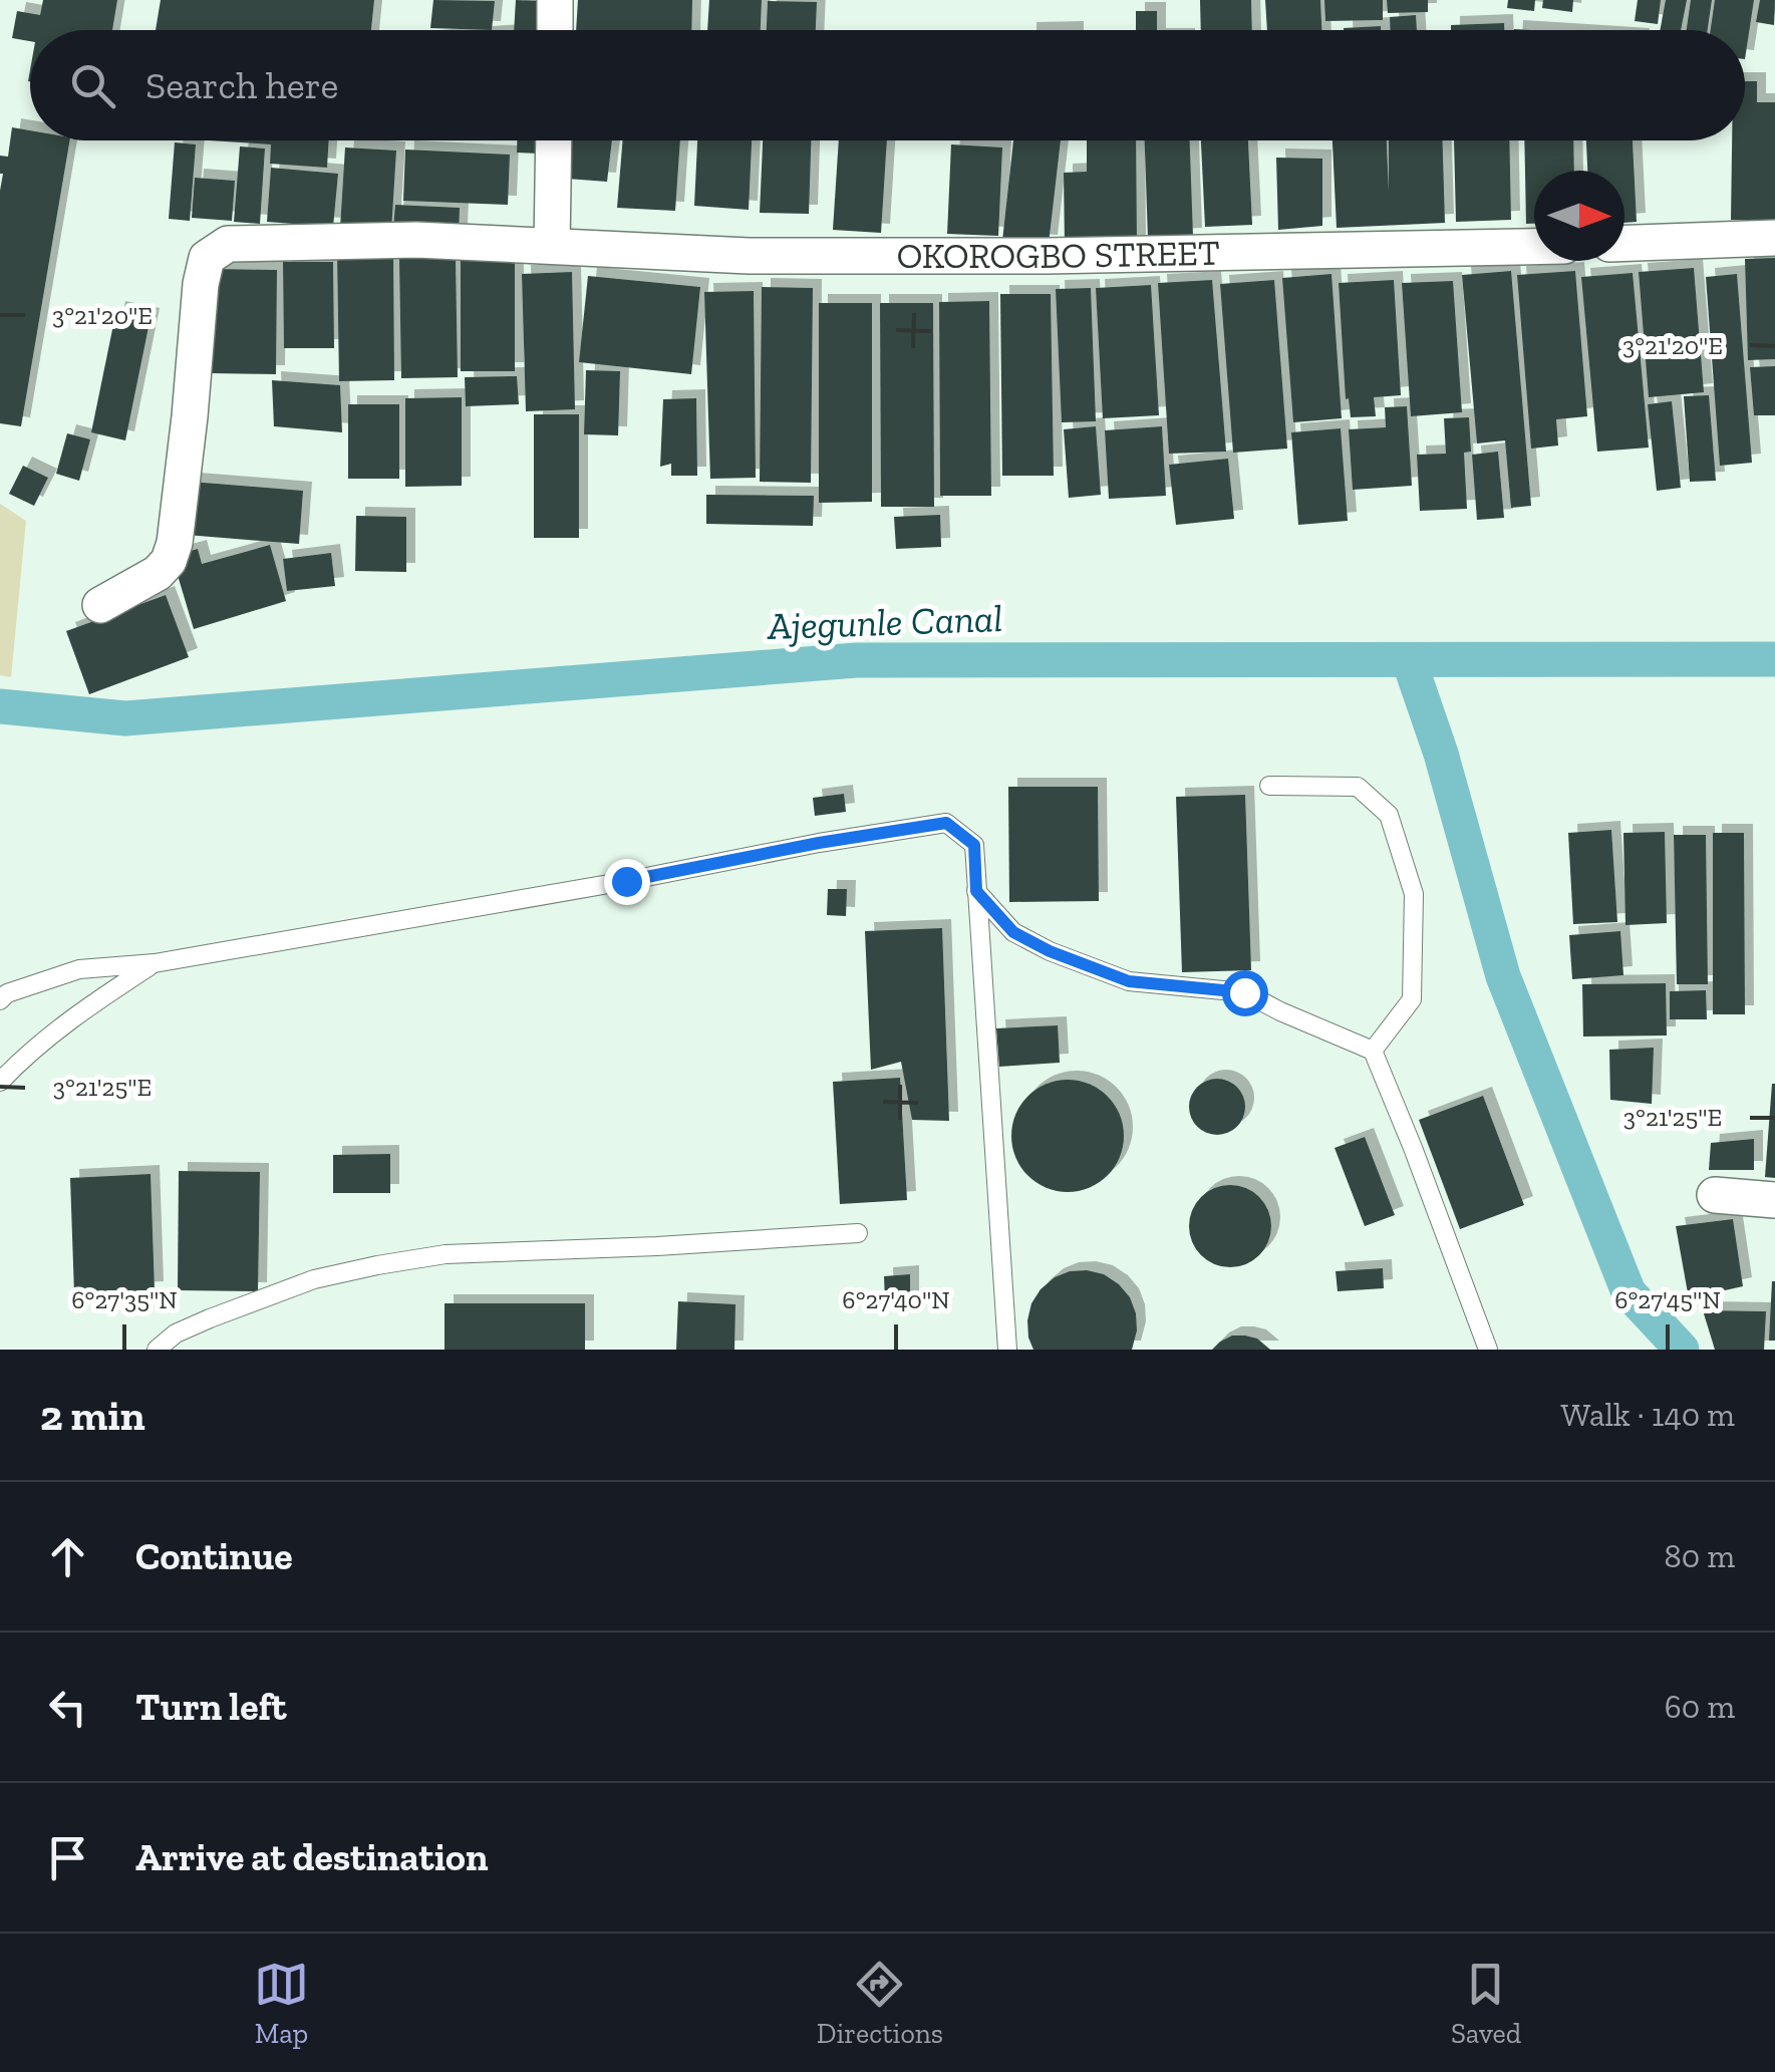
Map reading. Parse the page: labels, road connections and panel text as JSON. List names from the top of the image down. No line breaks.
{"streets":{"street":["OKOROGBO STREET"]},"water":["Ajegunle Canal"],"north":"right","page":{"search":"Search here","heading":["2 min","Walk · 140 m"],"list":[["Continue","80 m"],["Turn left","60 m"],"Arrive at destination"],"nav":["Map","Directions","Saved"]},"coordinates":["3°21'20\"E","3°21'25\"E","6°27'35\"N","6°27'40\"N","6°27'45\"N"]}
